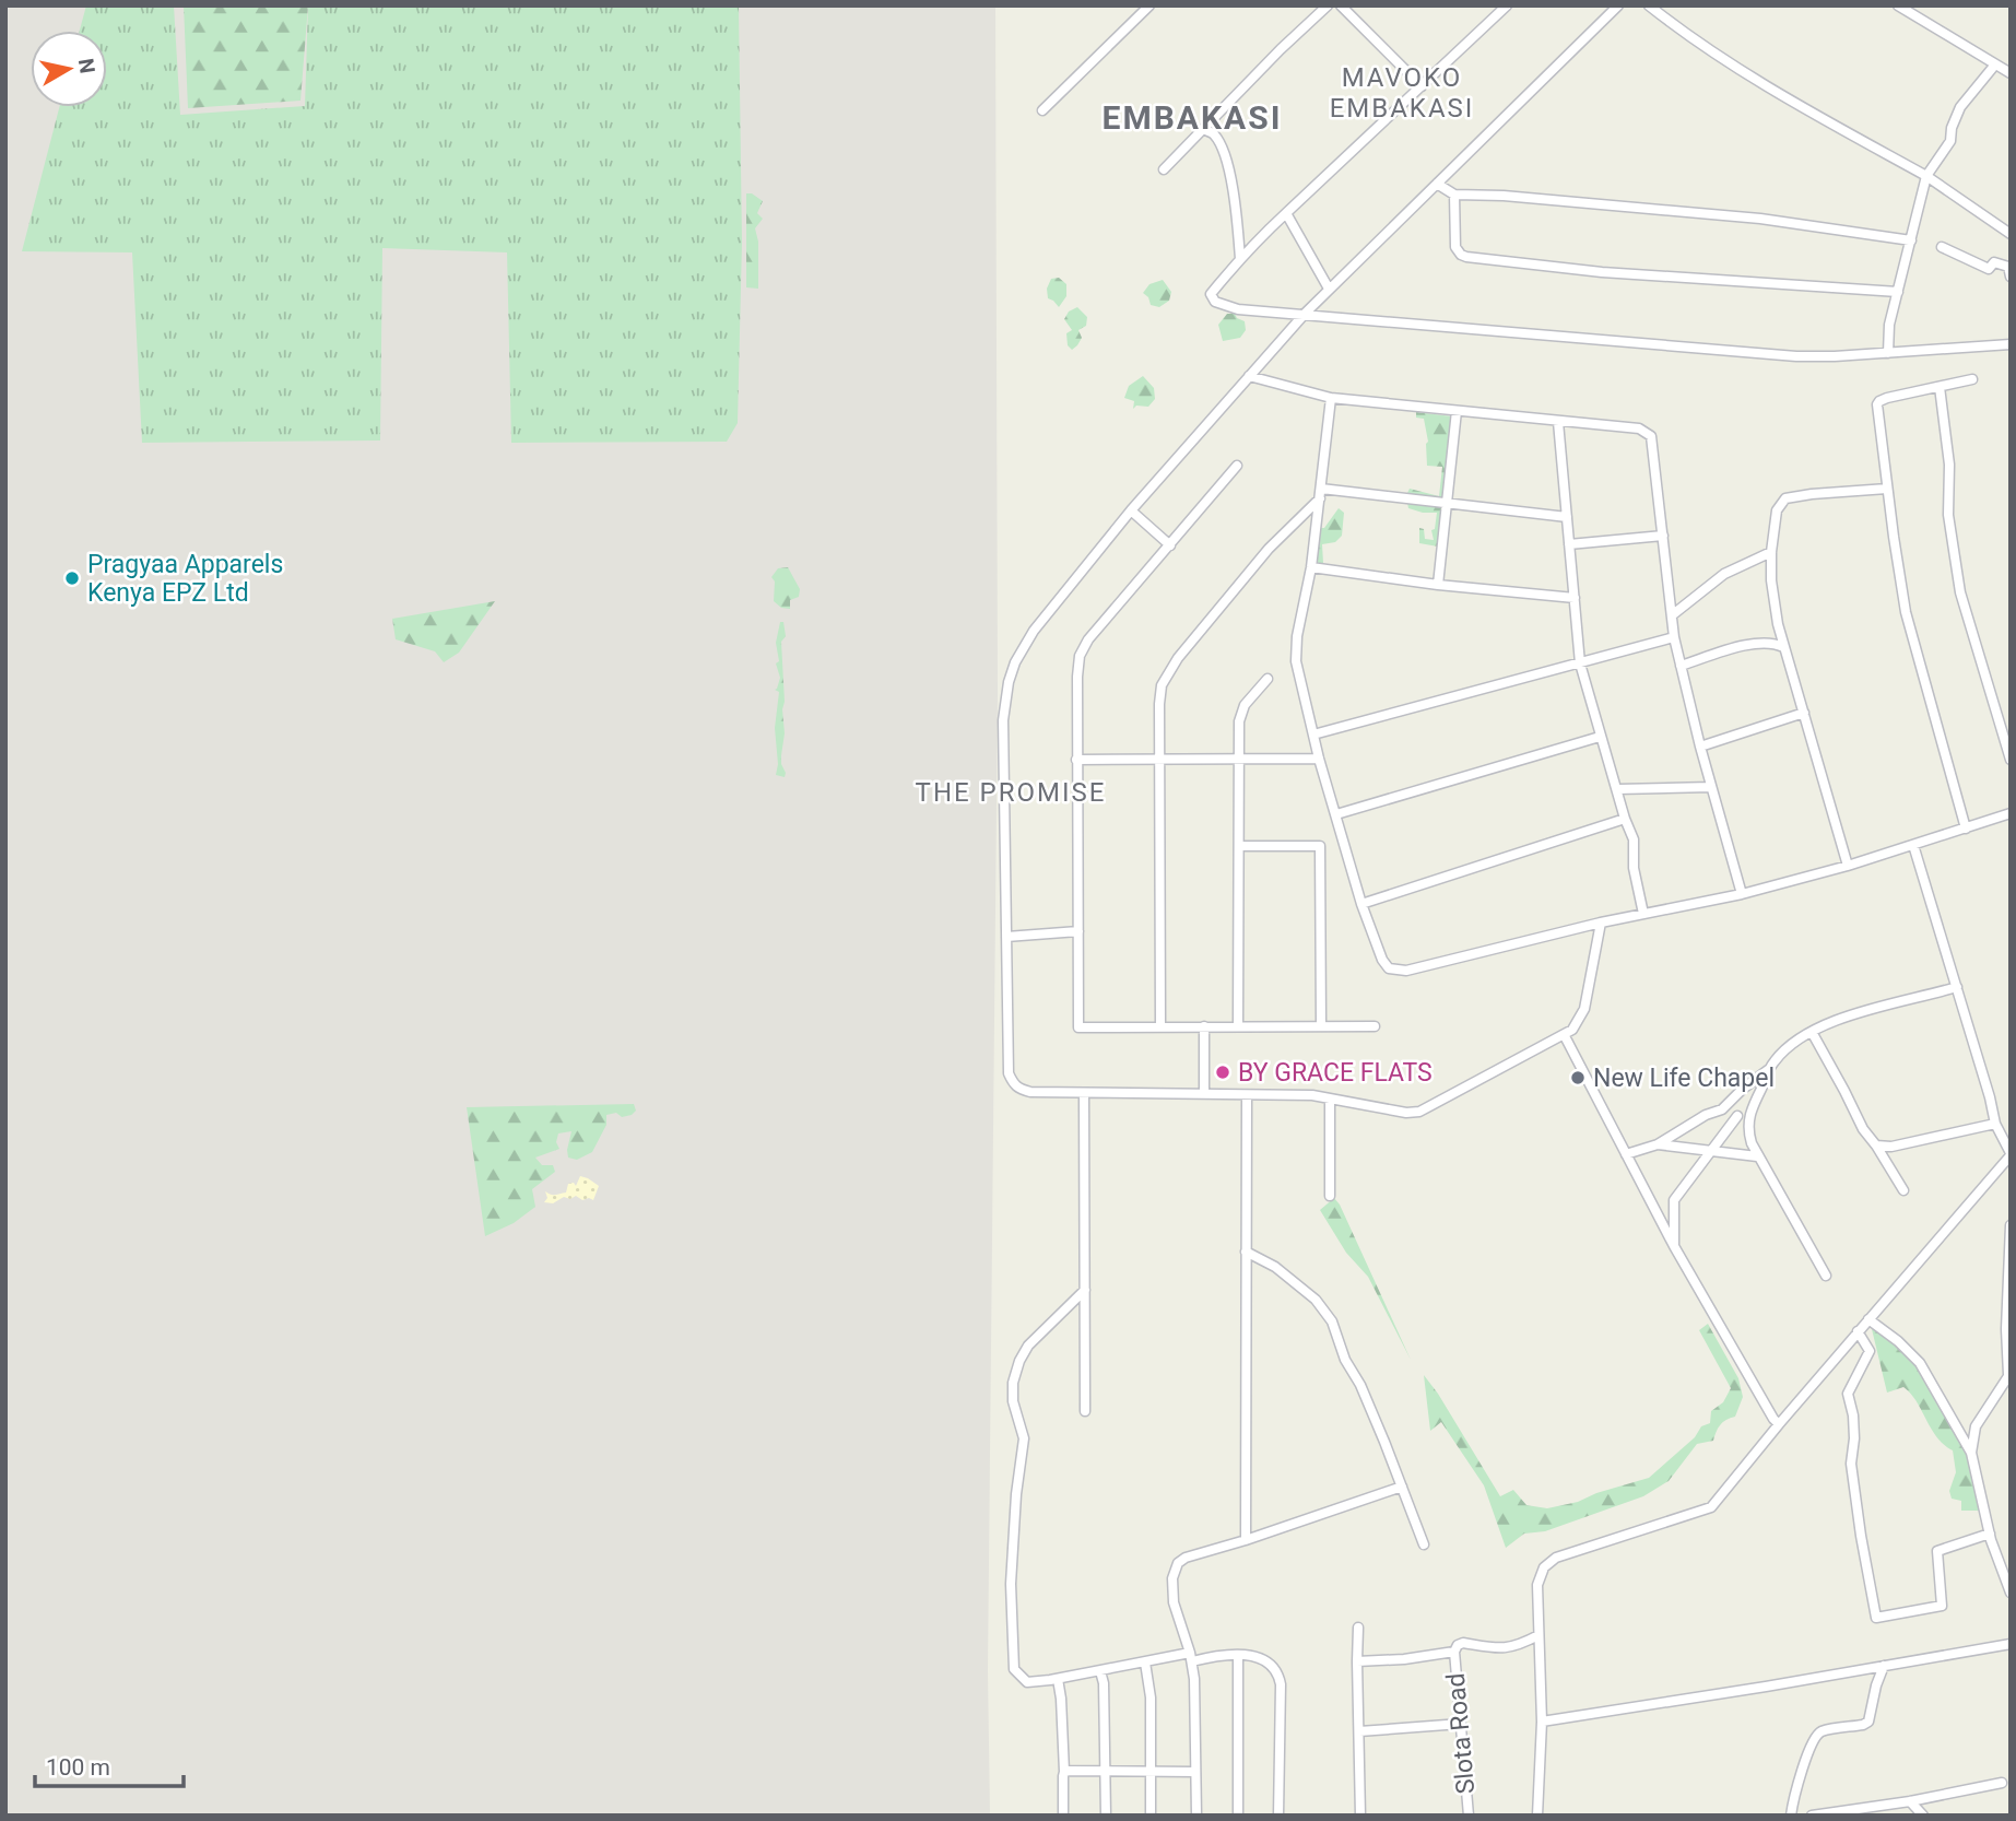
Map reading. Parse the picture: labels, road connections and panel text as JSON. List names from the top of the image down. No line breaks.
{"streets":{"street":["Slota Road"]},"districts":["MAVOKO EMBAKASI","EMBAKASI","THE PROMISE"],"places":["Pragyaa Apparels Kenya EPZ Ltd","BY GRACE FLATS","New Life Chapel"],"scale_bar":"100 m","north":"right"}
